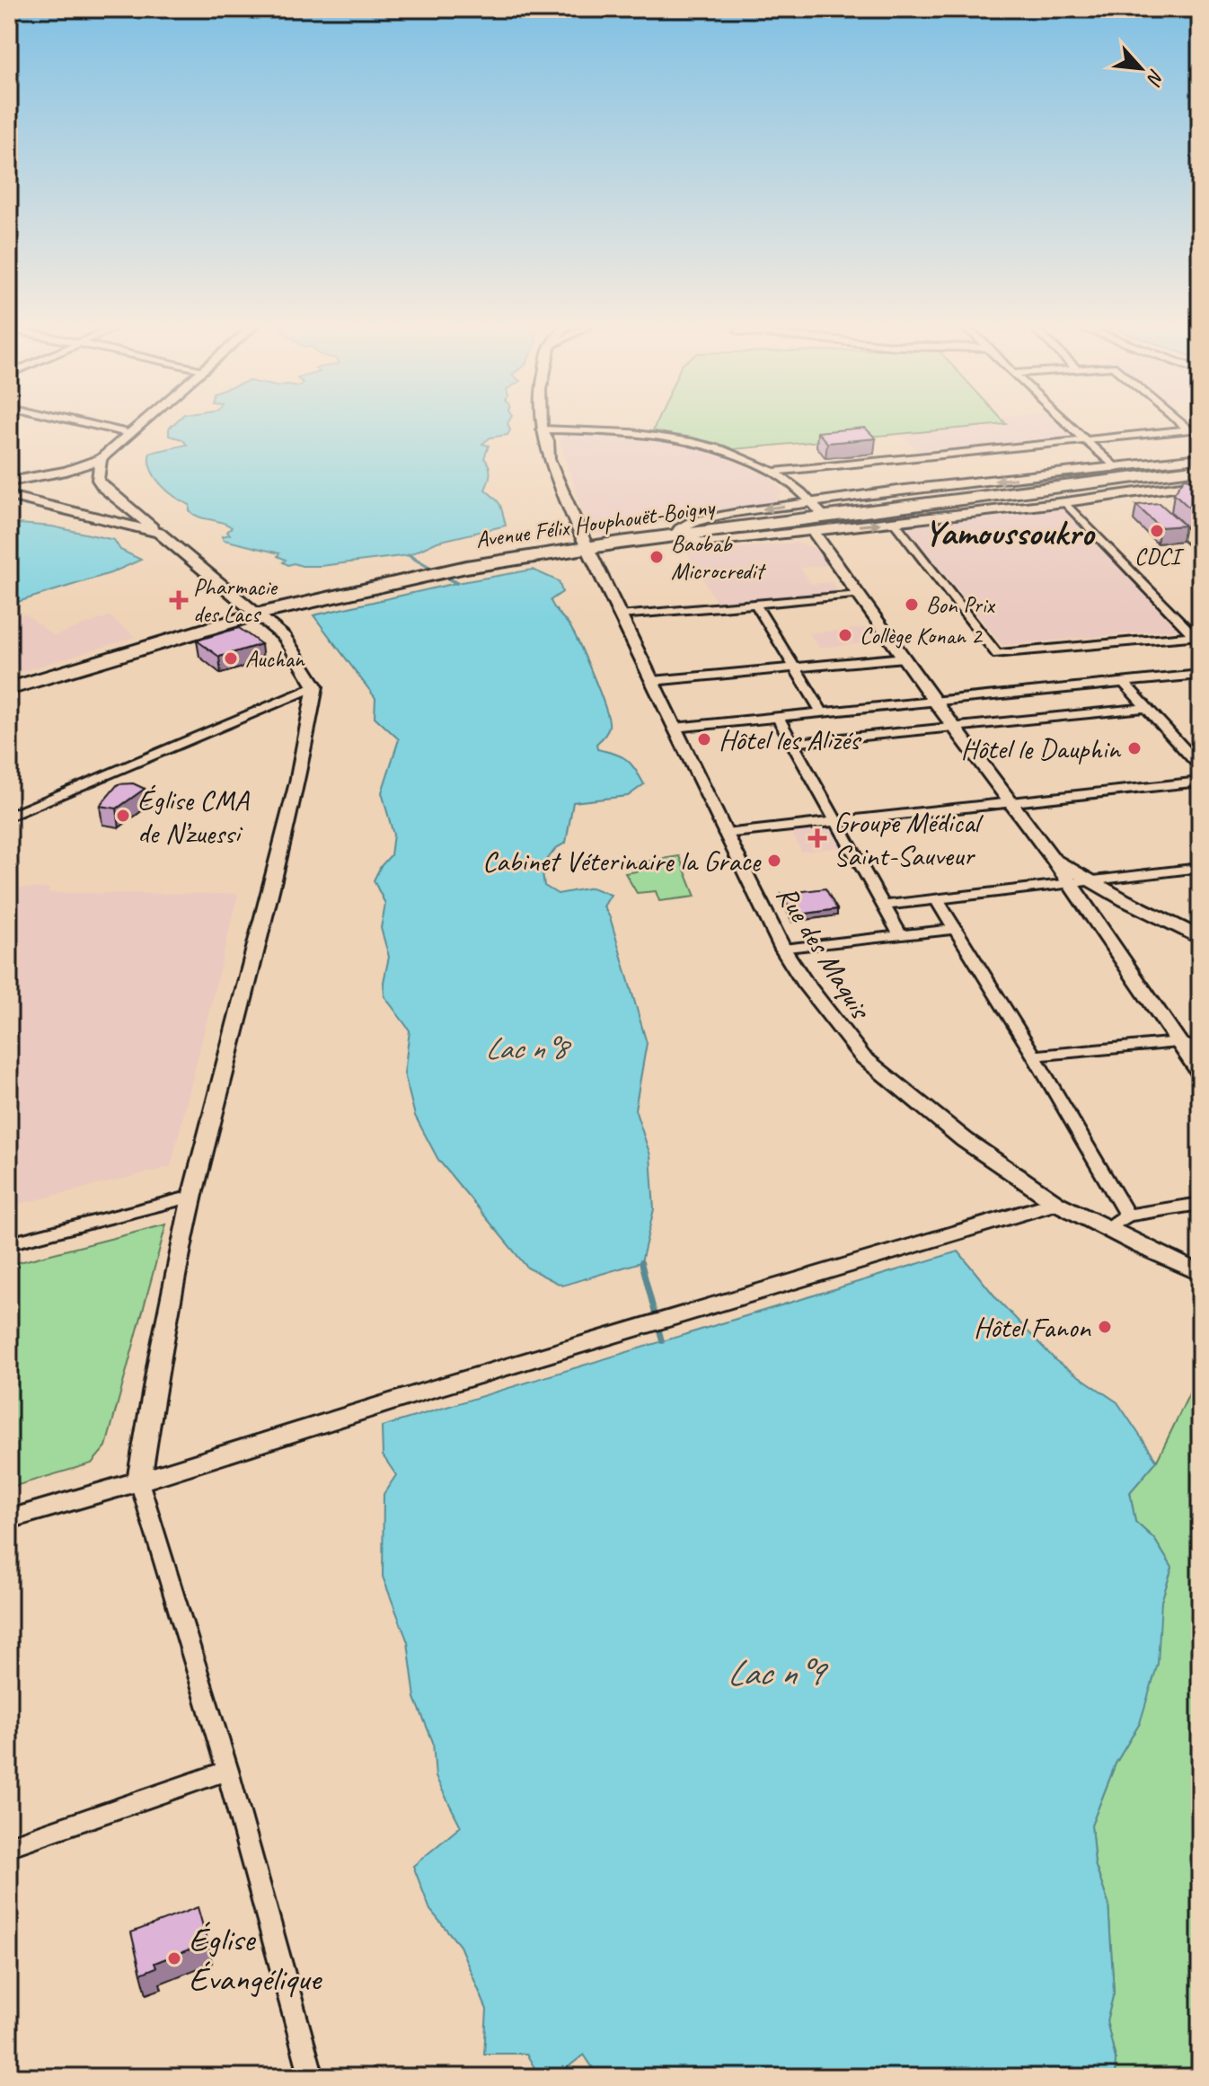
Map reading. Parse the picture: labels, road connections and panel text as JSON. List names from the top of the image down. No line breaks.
{"streets":{"highway":["Avenue Félix Houphouët-Boigny"],"street":["Rue des Maquis"]},"crossings":[["Avenue Félix Houphouët-Boigny","Rue des Maquis"]],"districts":["Yamoussoukro"],"water":["Lac n°8","Lac n°9"],"places":{"other":["CDCI","Baobab Microcredit","Bon Prix","Collège Konan 2","Auchan","Hôtel les Alizés","Hôtel le Dauphin","Église CMA de N’zuessi","Cabinet Véterinaire la Grace","Hôtel Fanon","Église Évangélique"],"health":["Pharmacie des Lacs","Groupe Médical Saint-Sauveur"]},"north":"bottom right"}
